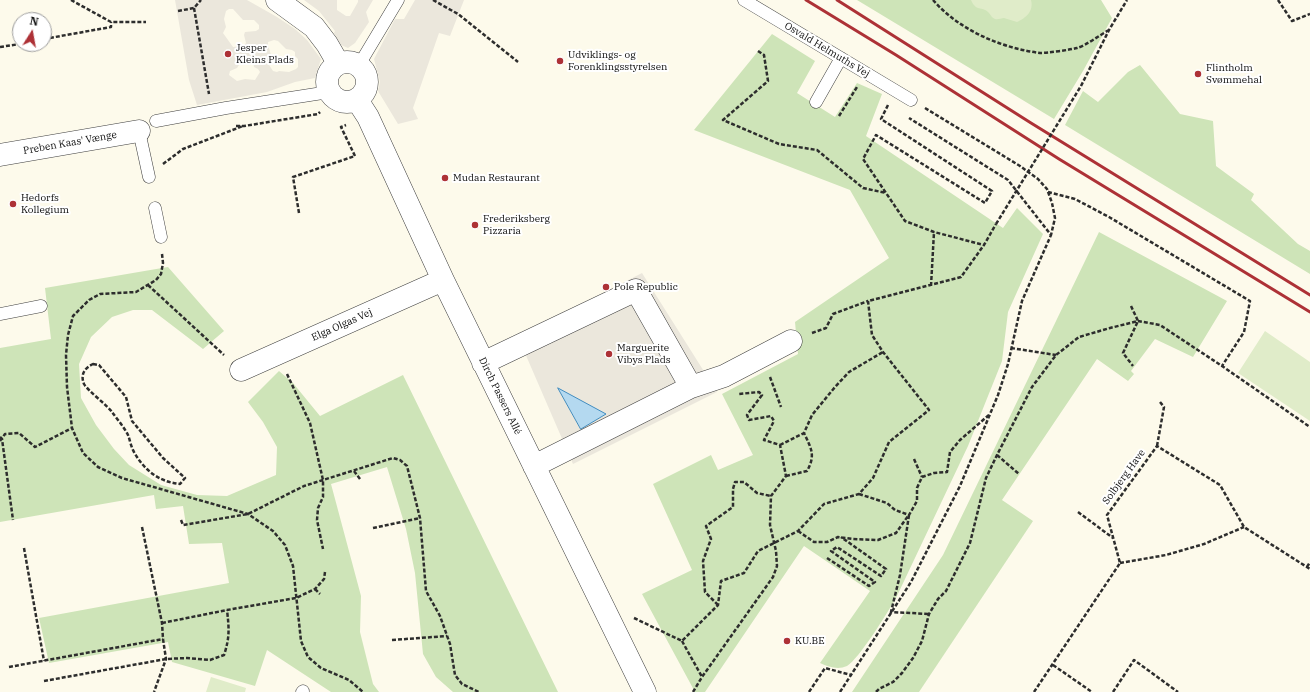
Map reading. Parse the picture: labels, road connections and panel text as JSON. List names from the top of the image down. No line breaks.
{"streets":{"street":["Preben Kaas' Vænge","Elga Olgas Vej","Dirch Passers Allé"],"lane":["Osvald Helmuths Vej"],"path":["Solbjerg Have"]},"crossings":[["Elga Olgas Vej","Dirch Passers Allé"]],"places":["Jesper Kleins Plads","Udviklings- og Forenklingsstyrelsen","Flintholm Svømmehal","Mudan Restaurant","Hedorfs Kollegium","Frederiksberg Pizzaria","Pole Republic","Marguerite Vibys Plads","KU.BE"],"north":"top"}
